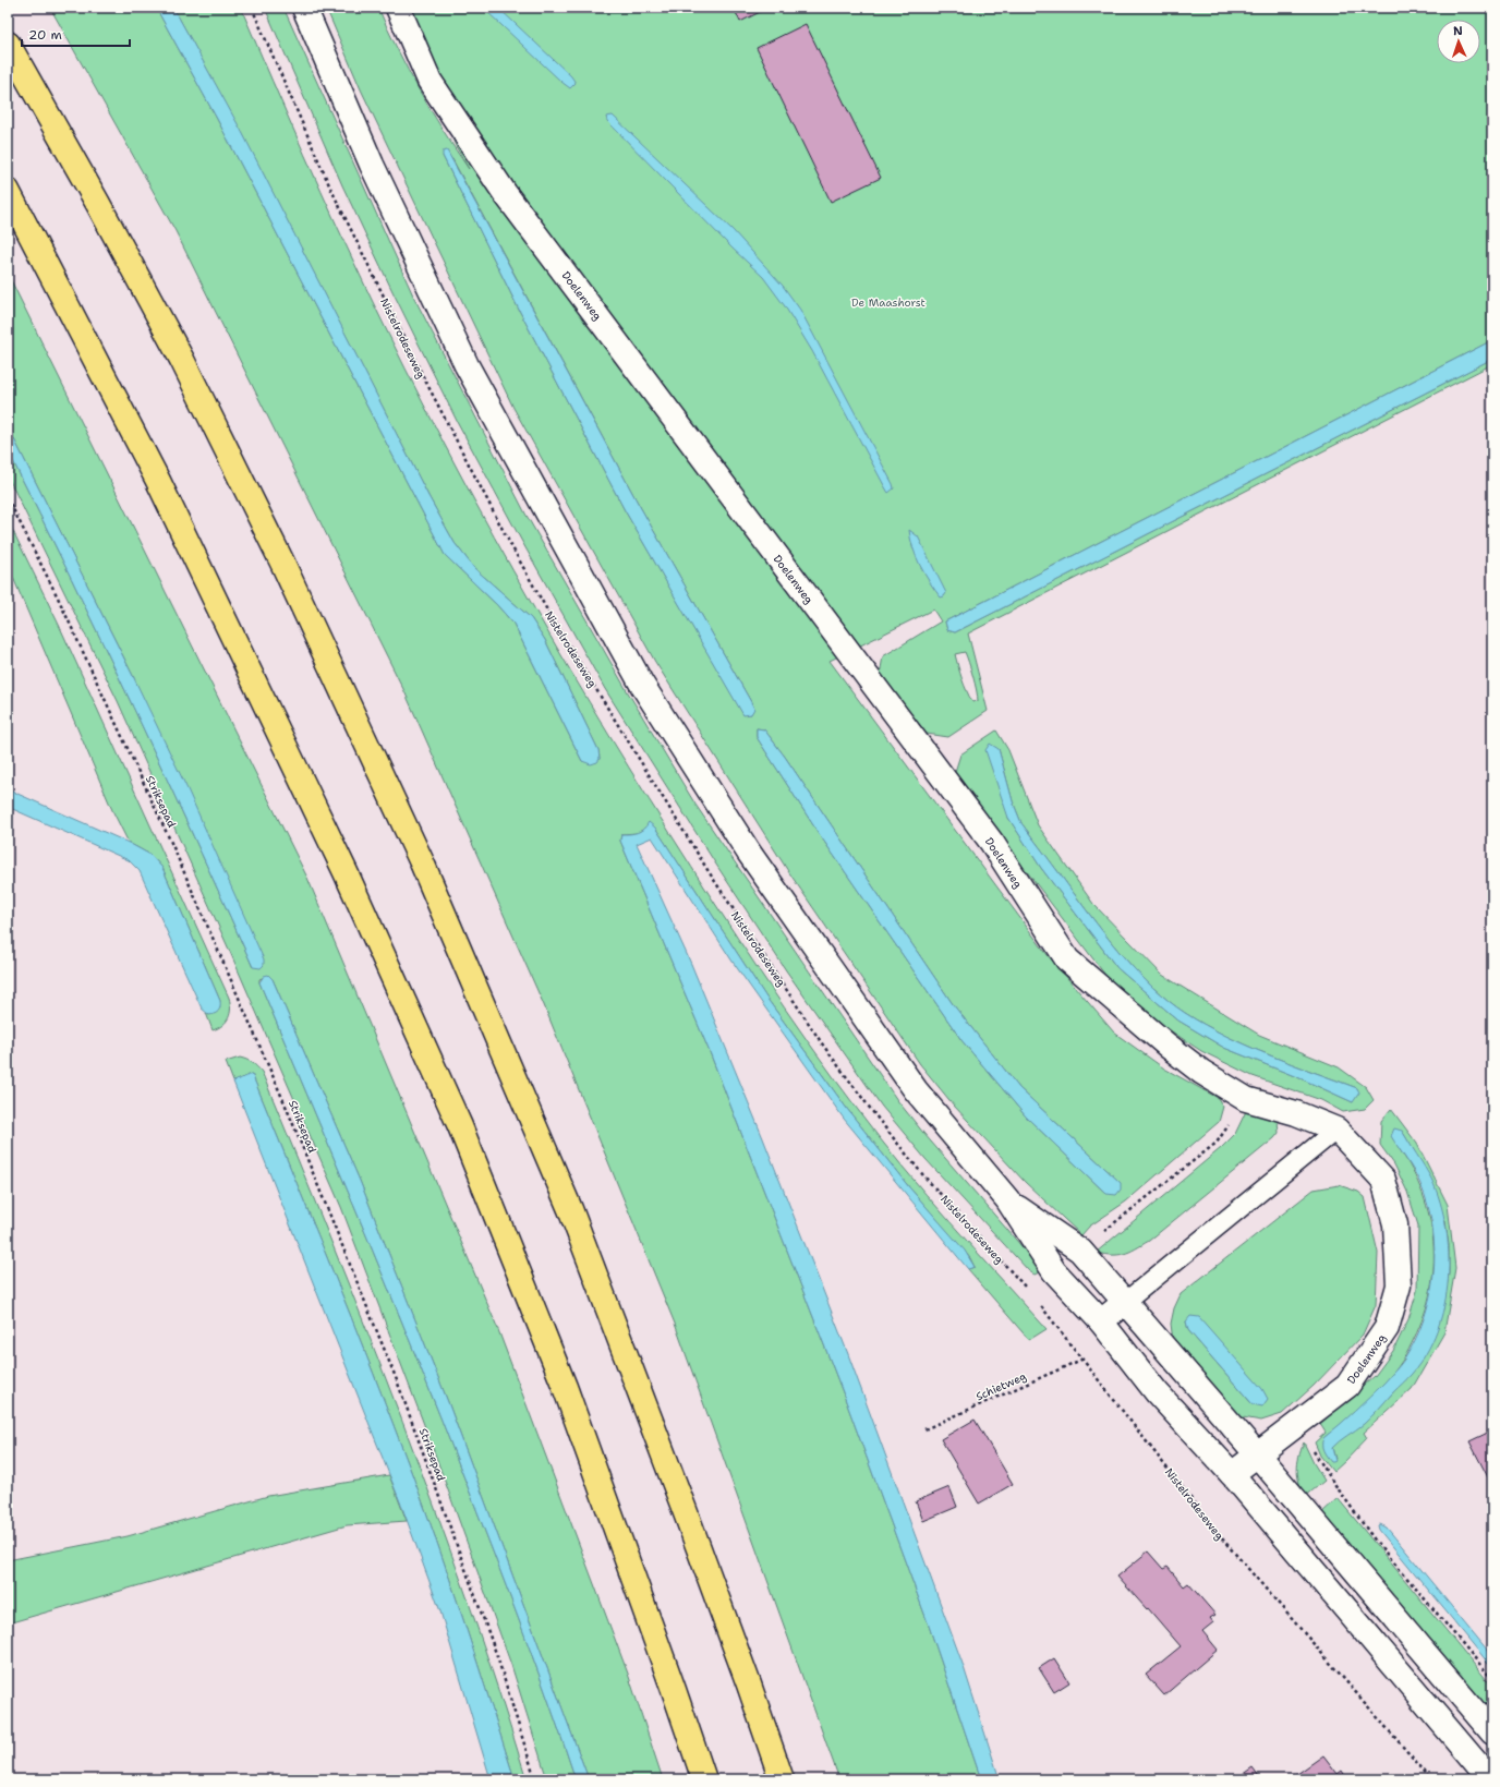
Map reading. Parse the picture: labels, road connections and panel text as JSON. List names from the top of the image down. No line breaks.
{"streets":{"street":["Doelenweg"],"path":["Nistelrodeseweg","Striksepad","Schietweg"]},"crossings":[["Nistelrodeseweg","Schietweg"]],"parks":["De Maashorst"],"scale_bar":"20 m","north":"top"}
